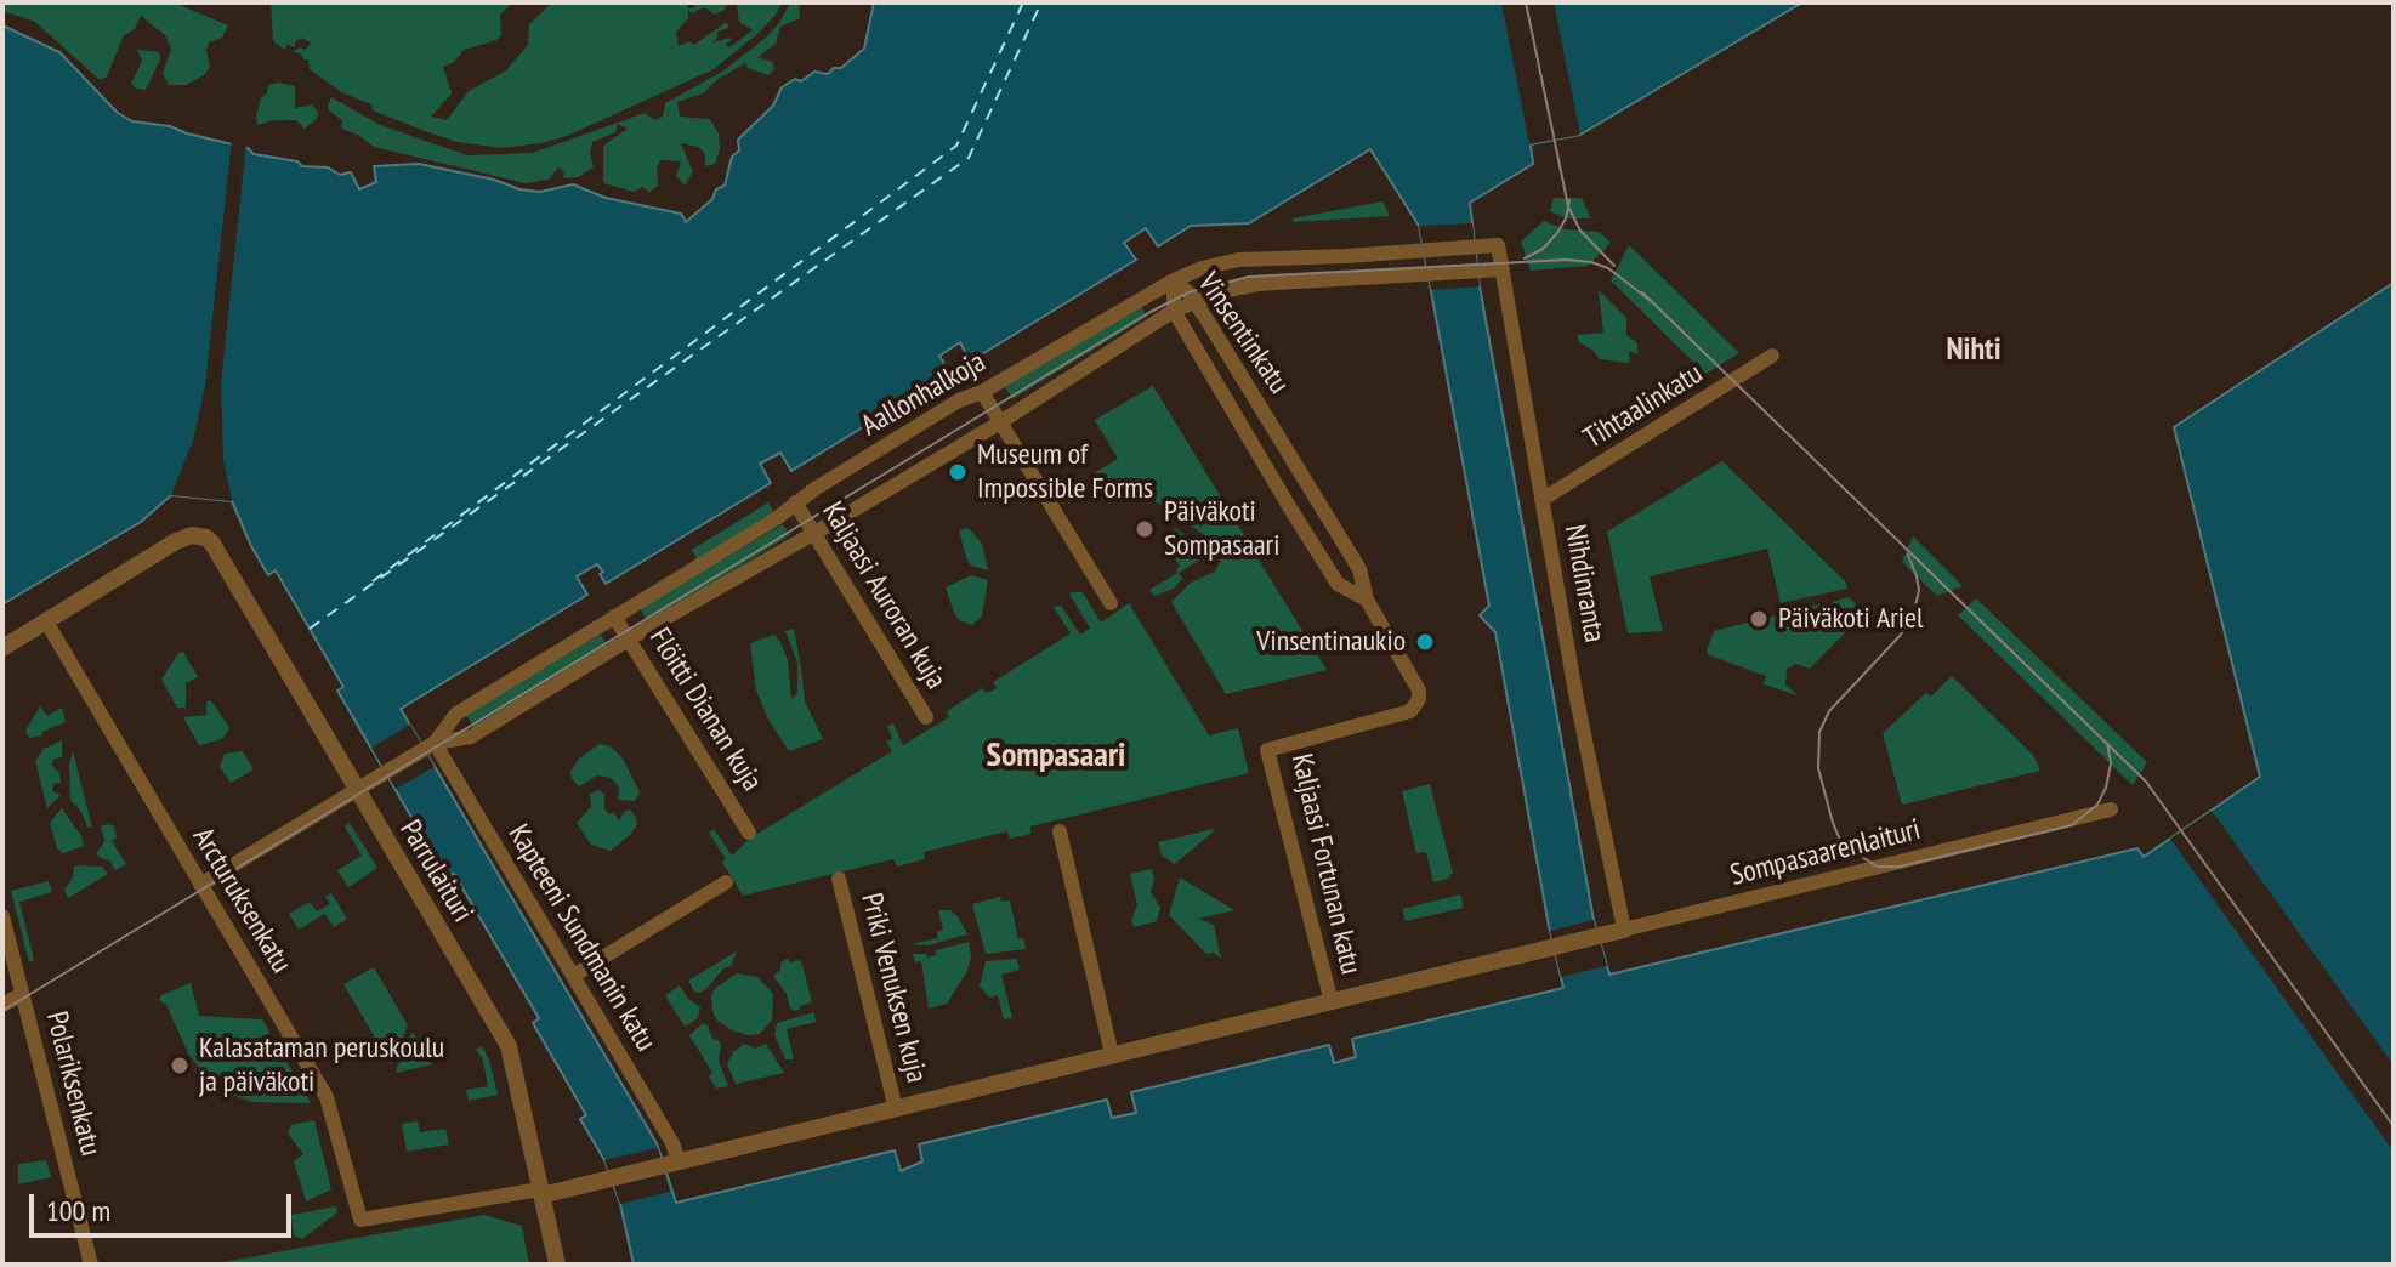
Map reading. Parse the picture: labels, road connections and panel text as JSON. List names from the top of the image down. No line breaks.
{"streets":{"street":["Vinsentinkatu","Aallonhalkoja","Tihtaalinkatu","Nihdinranta","Kaljaasi Auroran kuja","Flöitti Dianan kuja","Sompasaarenlaituri","Kaljaasi Fortunan katu","Parrulaituri","Arcturuksenkatu","Kapteeni Sundmanin katu","Priki Venuksen kuja","Polariksenkatu"]},"crossings":[["Vinsentinkatu","Aallonhalkoja"],["Vinsentinkatu","Kaljaasi Fortunan katu"],["Aallonhalkoja","Nihdinranta"],["Aallonhalkoja","Kaljaasi Auroran kuja"],["Aallonhalkoja","Flöitti Dianan kuja"],["Aallonhalkoja","Parrulaituri"],["Aallonhalkoja","Arcturuksenkatu"],["Aallonhalkoja","Kapteeni Sundmanin katu"],["Tihtaalinkatu","Nihdinranta"],["Nihdinranta","Sompasaarenlaituri"],["Sompasaarenlaituri","Kaljaasi Fortunan katu"],["Sompasaarenlaituri","Kapteeni Sundmanin katu"],["Sompasaarenlaituri","Priki Venuksen kuja"],["Parrulaituri","Arcturuksenkatu"]],"districts":["Nihti","Sompasaari"],"places":["Museum of Impossible Forms","Päiväkoti Sompasaari","Päiväkoti Ariel","Vinsentinaukio","Kalasataman peruskoulu ja päiväkoti"],"scale_bar":"100 m"}
